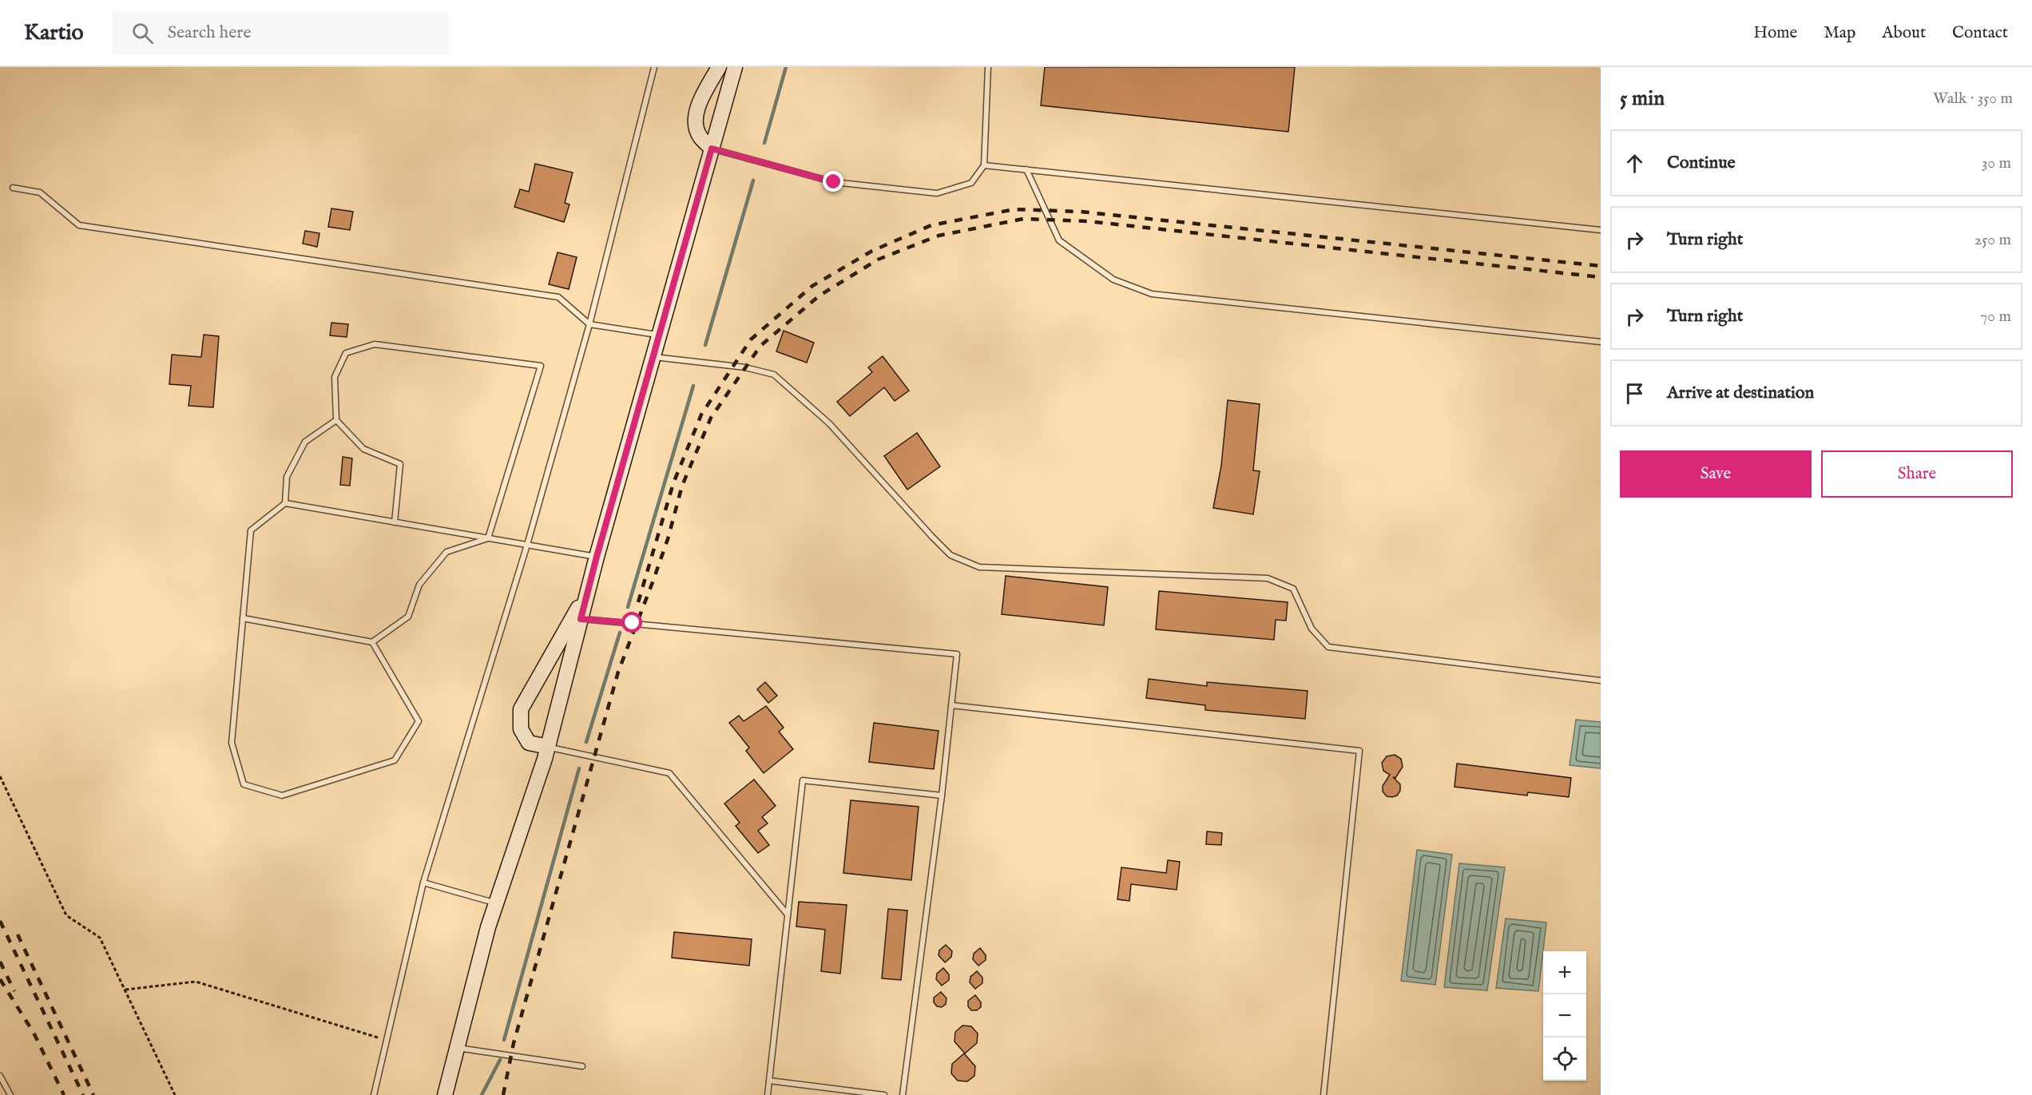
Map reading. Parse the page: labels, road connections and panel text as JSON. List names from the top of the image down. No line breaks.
{"page":{"header":"Kartio","search":"Search here","nav":["Home","Map","About","Contact"],"heading":["5 min","Walk · 350 m"],"list":[["Continue","30 m"],["Turn right","250 m"],["Turn right","70 m"],"Arrive at destination"],"buttons":["Save","Share"],"map_buttons":["+","−"]}}
